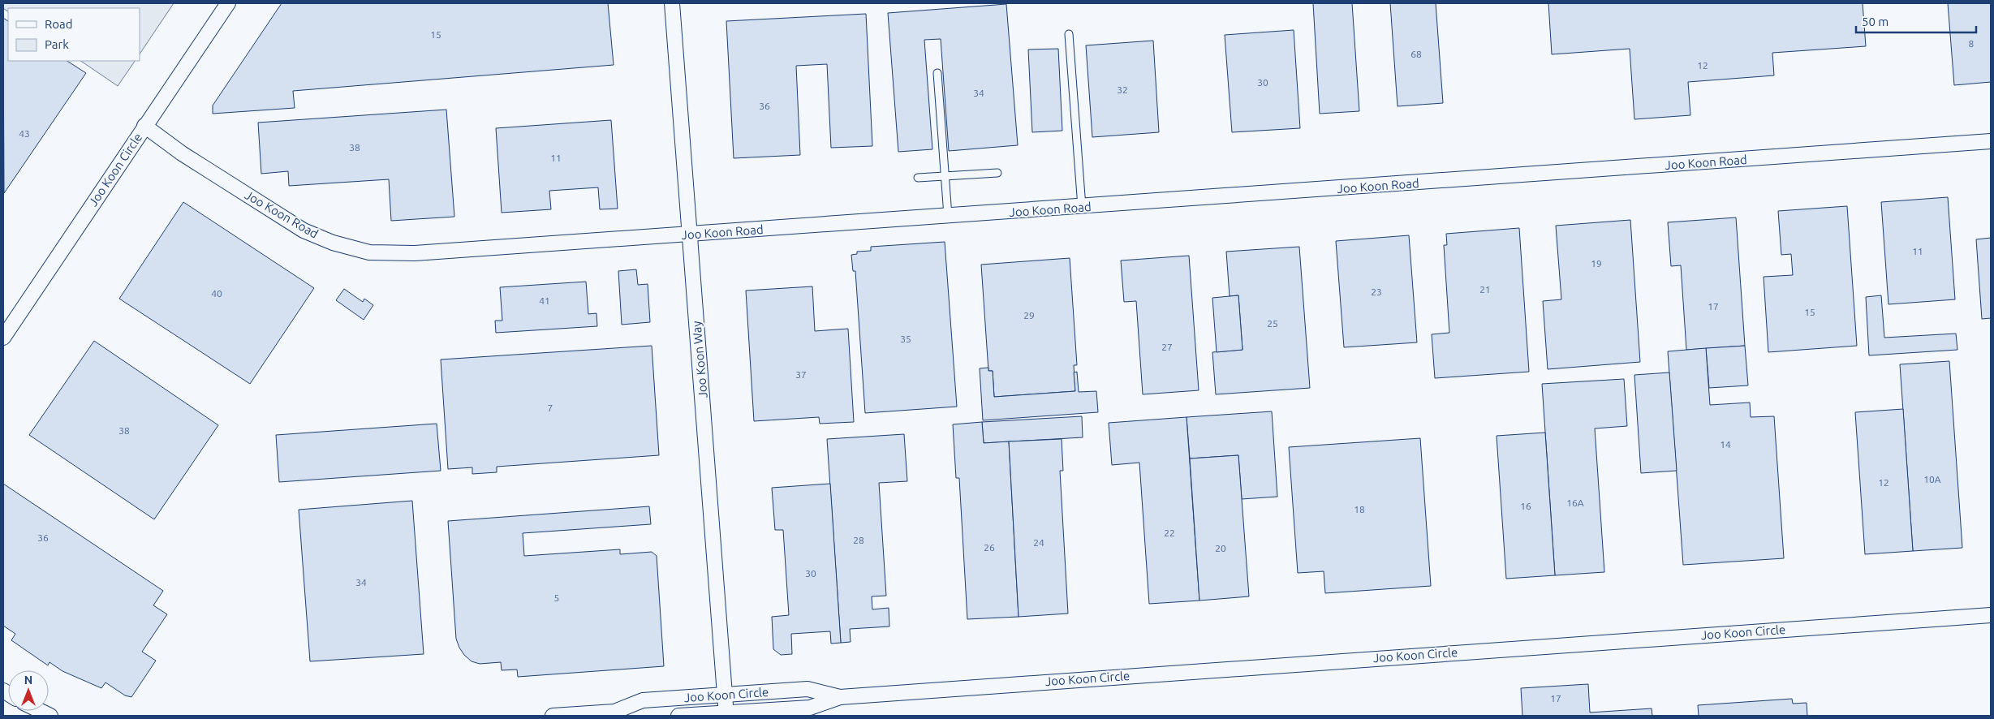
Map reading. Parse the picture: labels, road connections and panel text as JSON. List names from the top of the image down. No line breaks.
{"streets":{"street":["Joo Koon Road","Joo Koon Circle","Joo Koon Way"]},"crossings":[["Joo Koon Road","Joo Koon Circle"],["Joo Koon Road","Joo Koon Way"],["Joo Koon Circle","Joo Koon Way"]],"house_numbers":["15","8","68","12","30","32","34","36","43","38","11","11","19","21","23","40","41","17","15","29","25","35","27","37","7","38","14","10A","12","16A","16","18","22","36","28","24","26","20","30","34","5","17"],"legend":["Road","Park"],"scale_bar":"50 m","north":"top"}
